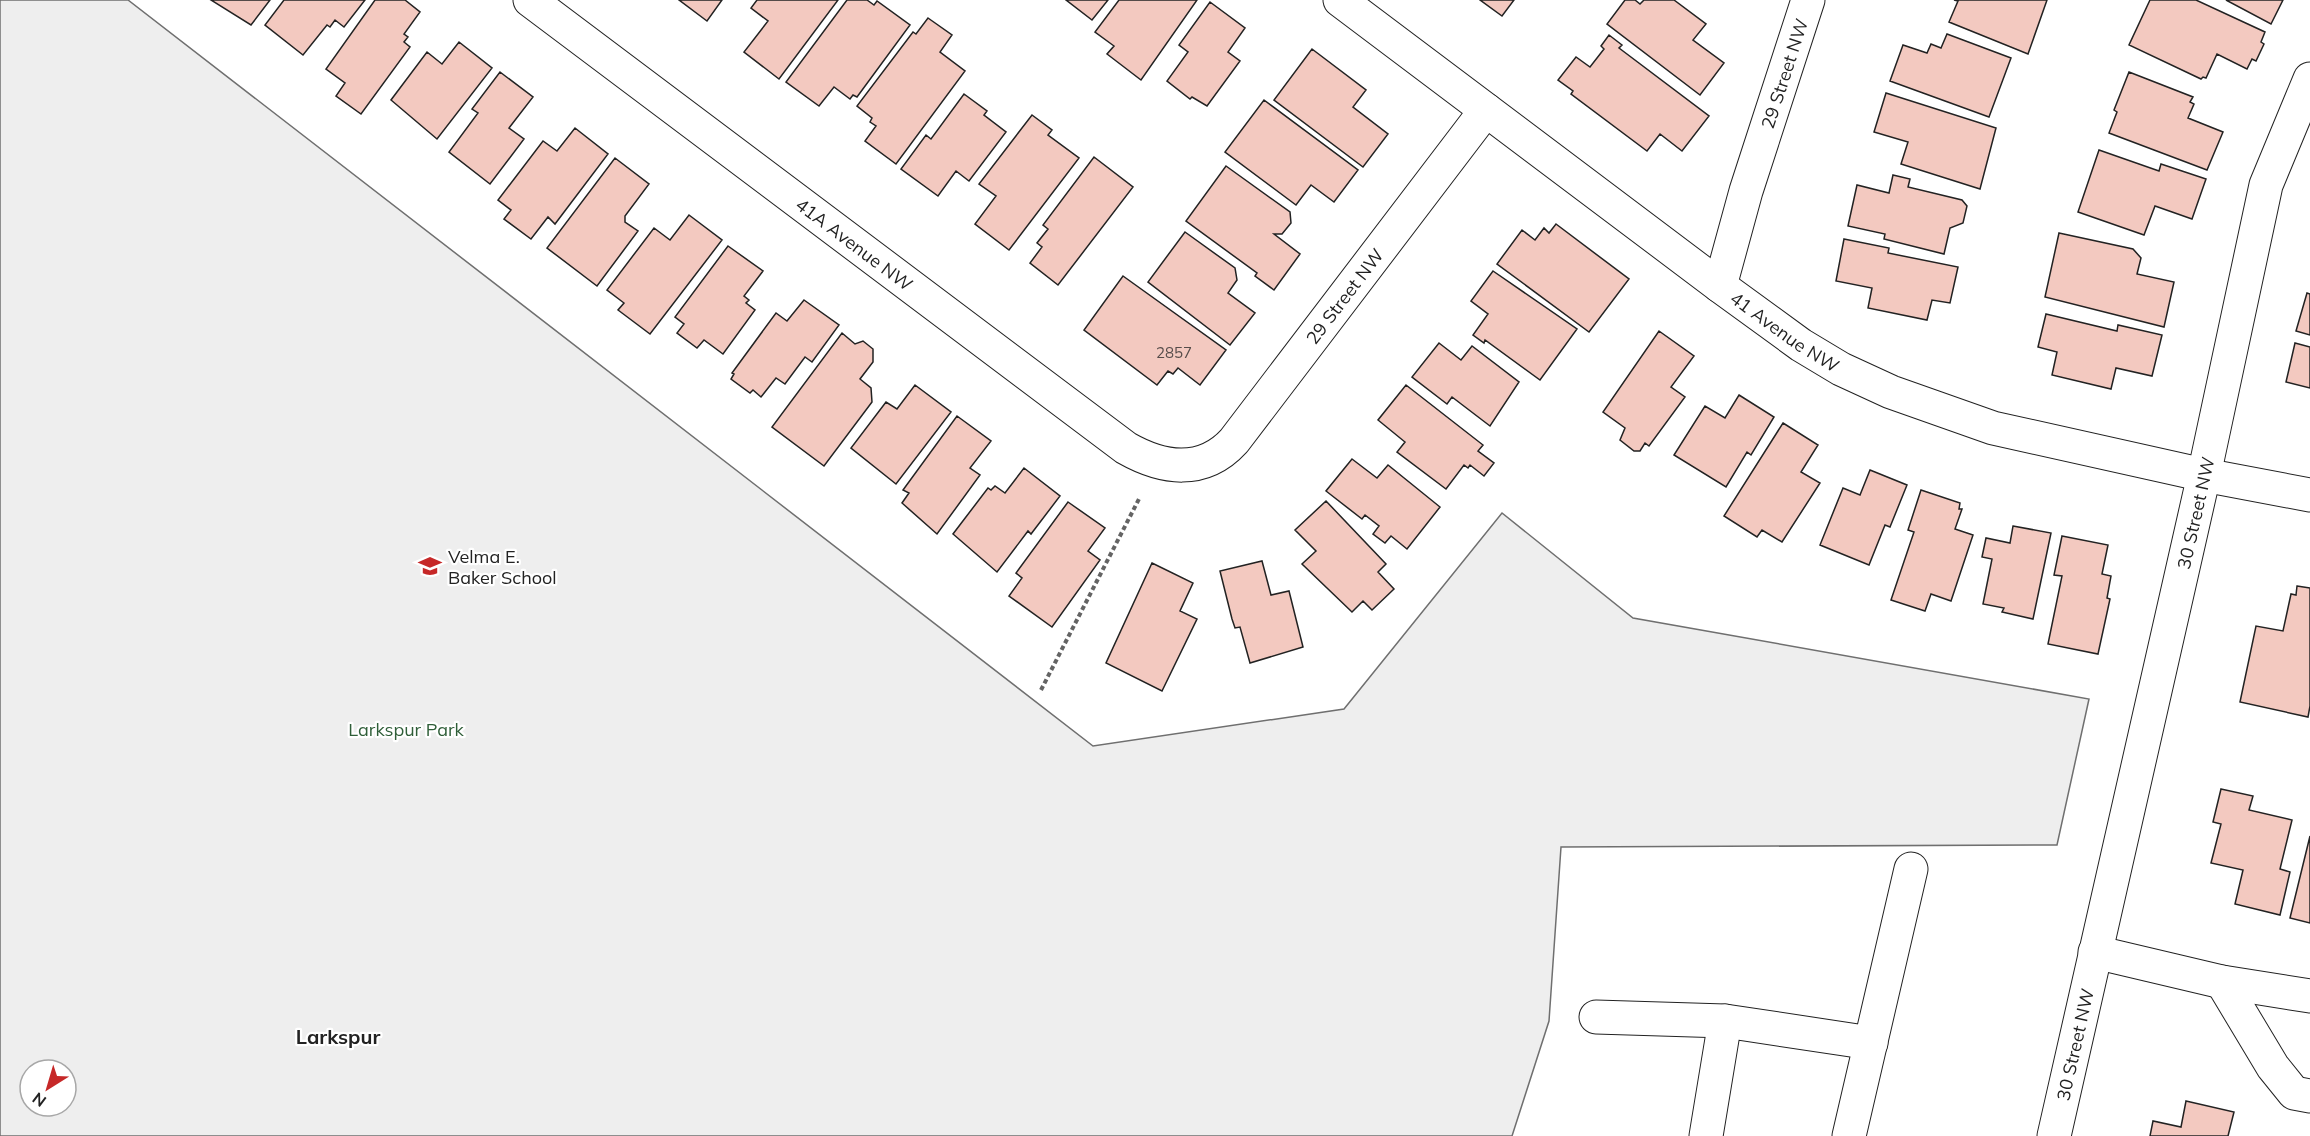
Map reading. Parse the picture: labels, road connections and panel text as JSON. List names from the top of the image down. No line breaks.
{"streets":{"street":["29 Street NW","41A Avenue NW","41 Avenue NW","30 Street NW"]},"crossings":[["29 Street NW","41A Avenue NW"],["29 Street NW","41 Avenue NW"],["41 Avenue NW","30 Street NW"]],"districts":["Larkspur"],"parks":["Larkspur Park"],"places":{"school or university":["Velma E. Baker School"]},"house_numbers":["2857"],"north":"bottom left"}
